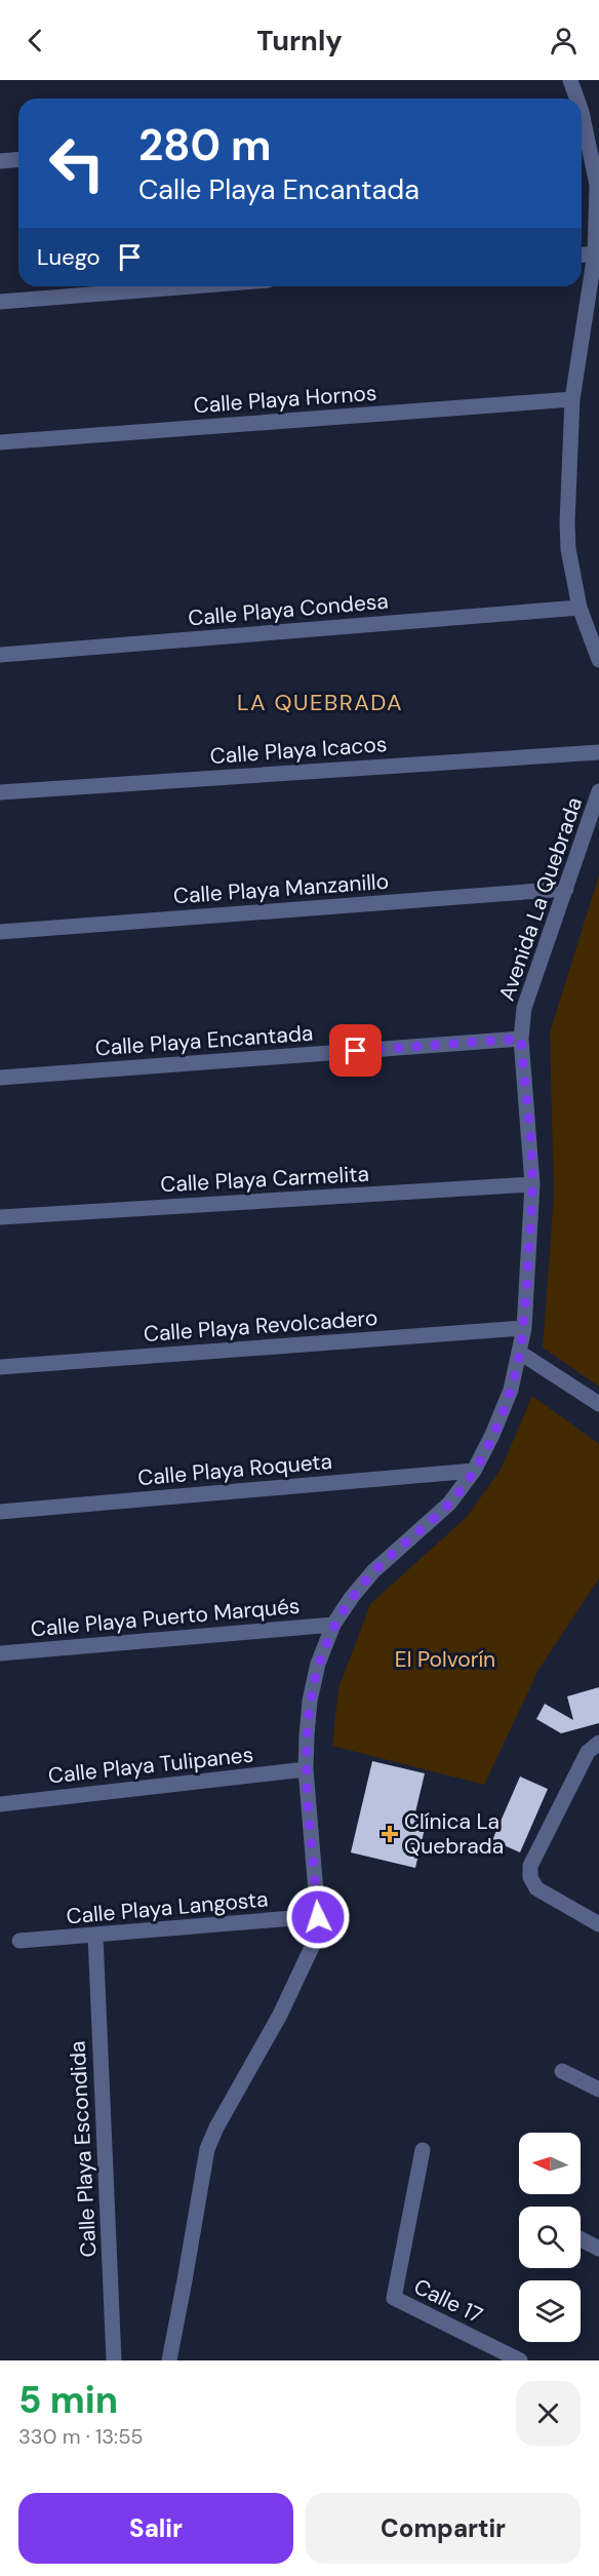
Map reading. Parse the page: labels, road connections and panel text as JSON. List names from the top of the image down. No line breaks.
{"streets":{"street":["Calle Playa Hornos","Calle Playa Condesa","Calle Playa Icacos","Calle Playa Manzanillo","Avenida La Quebrada","Calle Playa Encantada","Calle Playa Carmelita","Calle Playa Revolcadero","Calle Playa Roqueta","Calle Playa Puerto Marqués","Calle Playa Tulipanes","Calle Playa Langosta","Calle Playa Escondida","Calle 17"]},"crossings":[["Calle Playa Manzanillo","Avenida La Quebrada"],["Avenida La Quebrada","Calle Playa Encantada"],["Avenida La Quebrada","Calle Playa Carmelita"],["Avenida La Quebrada","Calle Playa Revolcadero"],["Avenida La Quebrada","Calle Playa Roqueta"],["Avenida La Quebrada","Calle Playa Puerto Marqués"],["Avenida La Quebrada","Calle Playa Tulipanes"],["Avenida La Quebrada","Calle Playa Langosta"],["Calle Playa Langosta","Calle Playa Escondida"]],"districts":["LA QUEBRADA"],"parks":["El Polvorín"],"places":{"health":["Clínica La Quebrada"]},"north":"left","page":{"header":"Turnly","turn":["280 m","Calle Playa Encantada"],"then":"Luego","heading":["5 min","330 m · 13:55"],"buttons":["Salir","Compartir"]}}
